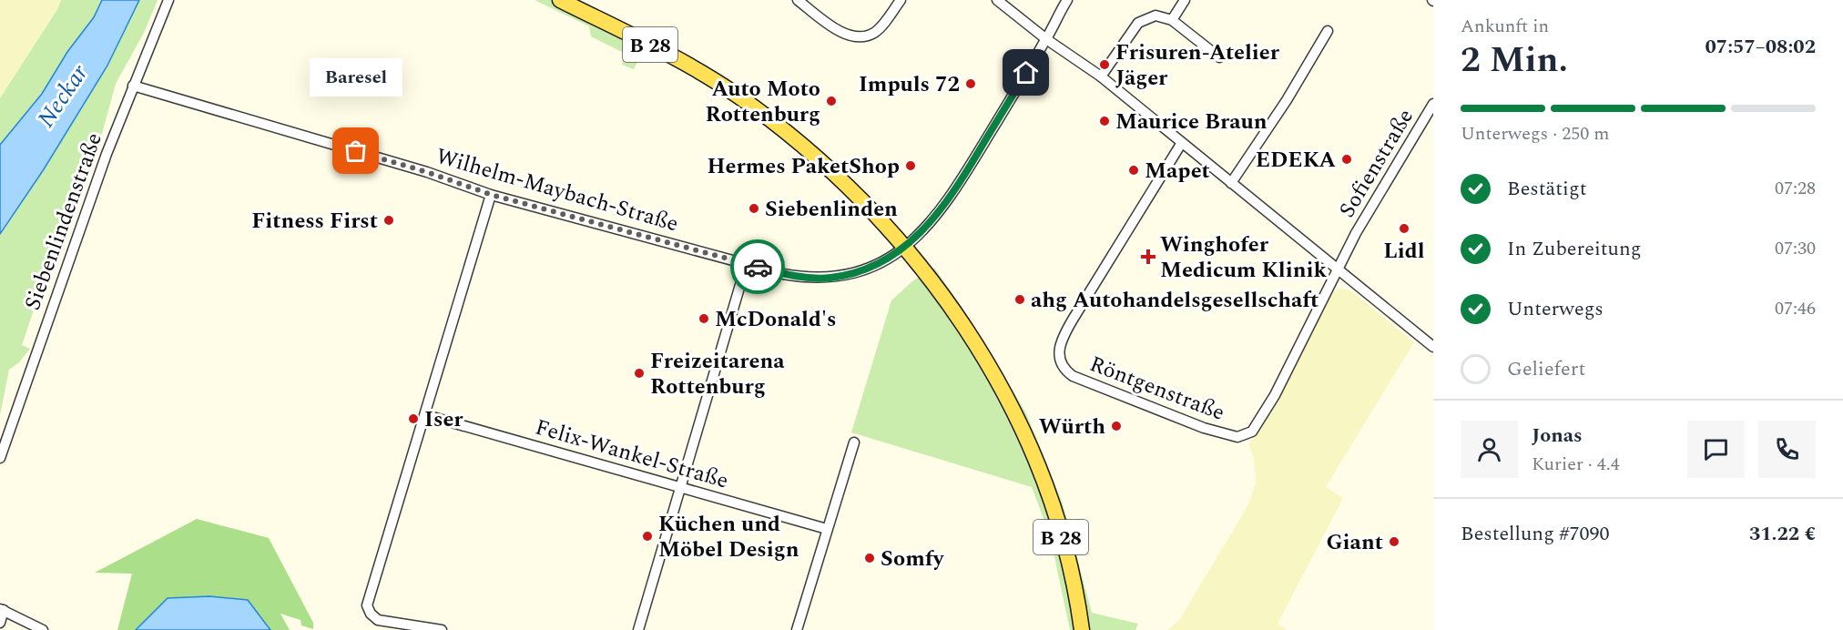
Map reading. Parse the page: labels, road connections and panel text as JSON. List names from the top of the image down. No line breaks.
{"streets":{"main road":["B 28"],"street":["Sofienstraße","Wilhelm-Maybach-Straße","Siebenlindenstraße","Röntgenstraße","Felix-Wankel-Straße"]},"crossings":[["B 28","Wilhelm-Maybach-Straße"],["Sofienstraße","Röntgenstraße"],["Wilhelm-Maybach-Straße","Siebenlindenstraße"]],"water":["Neckar"],"places":{"other":["Frisuren-Atelier Jäger","Impuls 72","Auto Moto Rottenburg","Maurice Braun","Baresel","EDEKA","Hermes PaketShop","Mapet","Siebenlinden","Fitness First","Lidl","ahg Autohandelsgesellschaft","McDonald's","Freizeitarena Rottenburg","Iser","Würth","Küchen und Möbel Design","Giant","Somfy"],"health":["Winghofer Medicum Klinik"]},"page":{"heading":["2 Min.","Ankunft in","07:57–08:02"],"panel":["Jonas","Kurier · 4.4","Bestellung #7090","31.22 €"],"bubble":"Baresel","bar":"Unterwegs · 250 m","list":[["Bestätigt","07:28"],["In Zubereitung","07:30"],["Unterwegs","07:46"],"Geliefert"]}}
